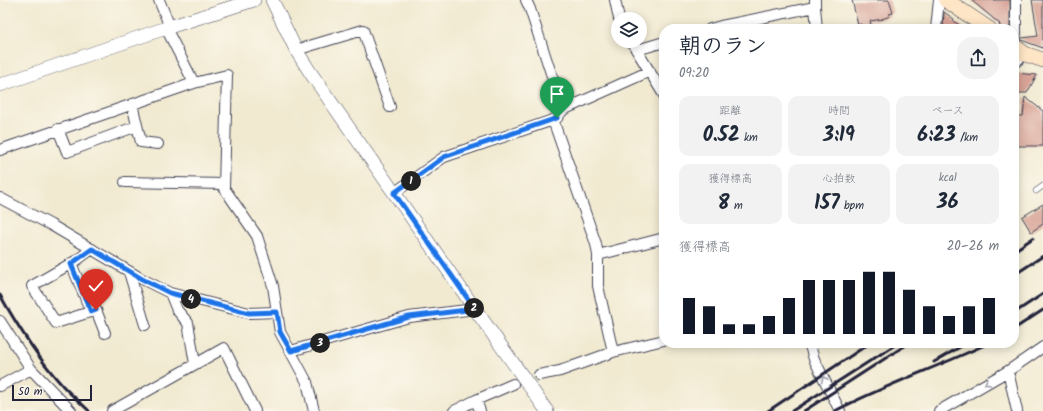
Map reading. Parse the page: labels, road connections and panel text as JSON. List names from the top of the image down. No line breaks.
{"scale_bar":"50 m","page":{"heading":["朝のラン","09:20"],"stats":[["距離","0.52 km"],["時間","3:19"],["ペース","6:23 /km"],["獲得標高","8 m"],["心拍数","157 bpm"],["kcal","36"]],"pins":["1","4","2","3"],"chart":["獲得標高","20–26 m"],"scale":"50 m"}}
